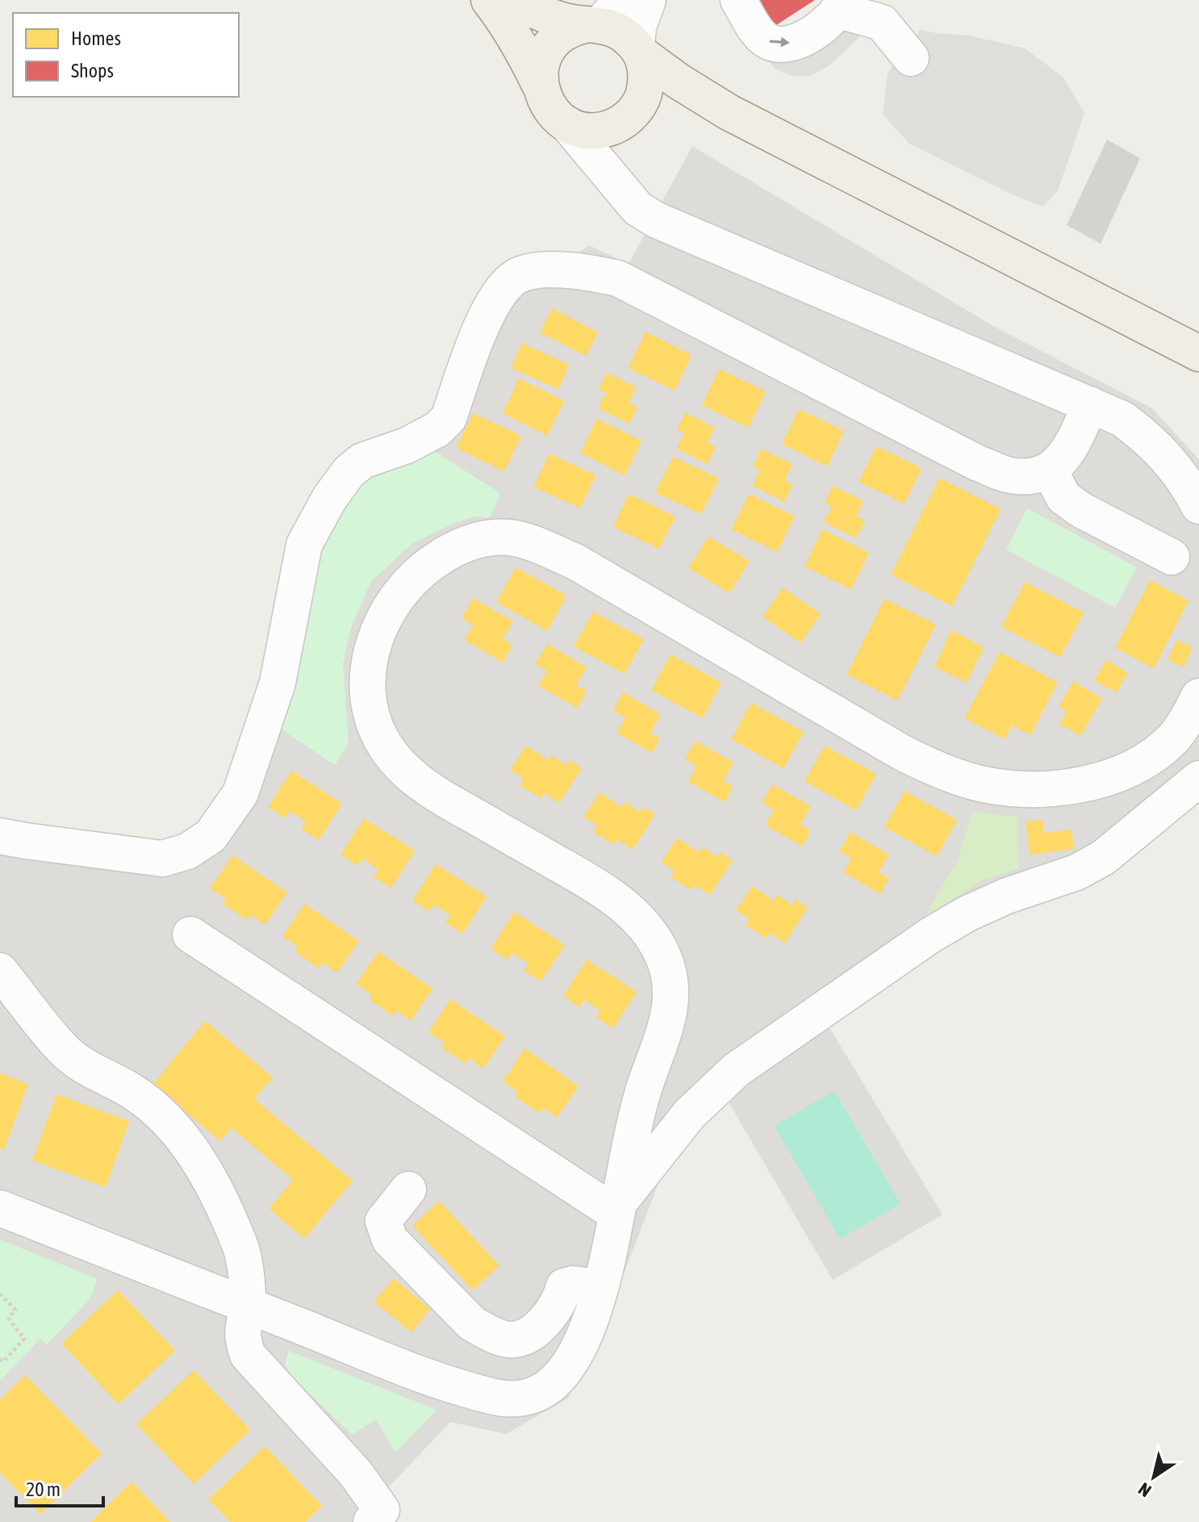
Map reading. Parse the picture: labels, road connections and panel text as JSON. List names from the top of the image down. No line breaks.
{"legend":["Homes","Shops"],"scale_bar":"20 m","north":"bottom left"}
